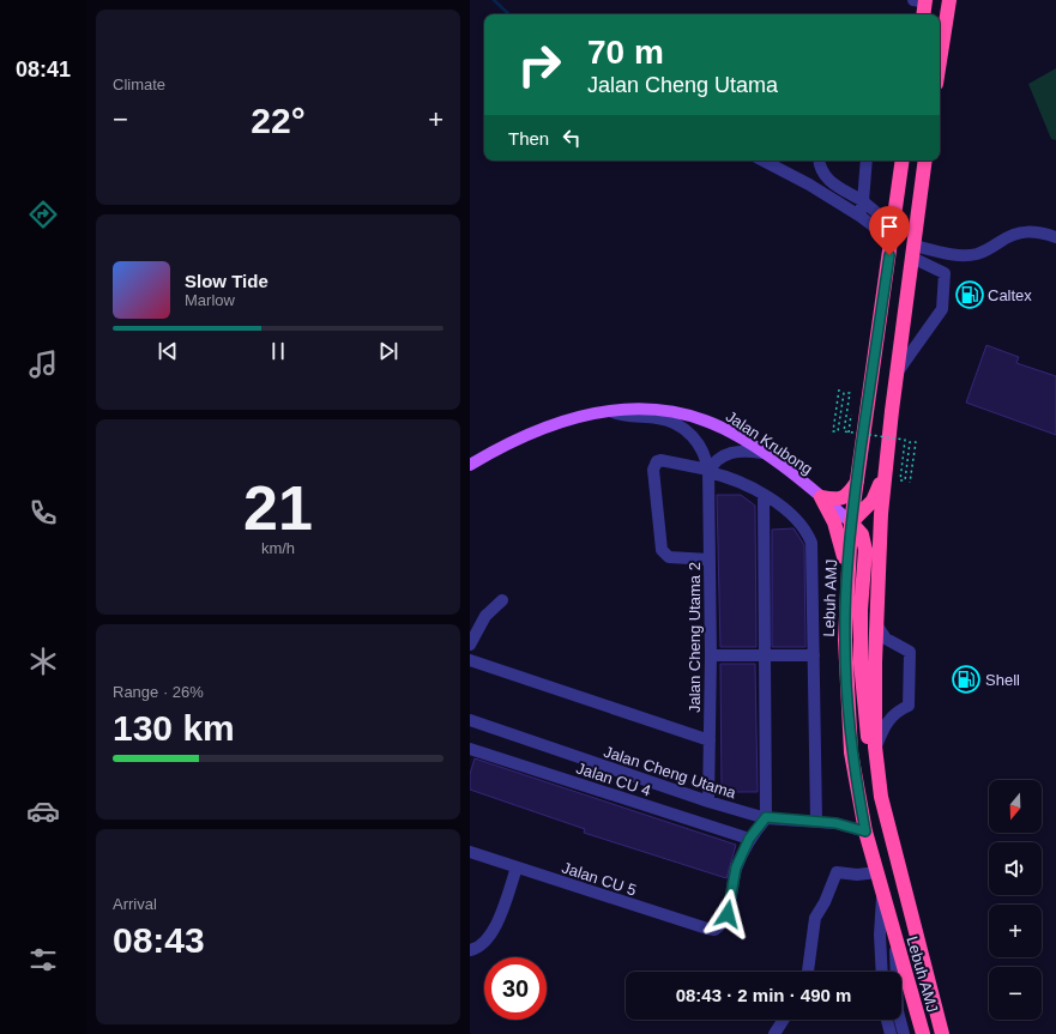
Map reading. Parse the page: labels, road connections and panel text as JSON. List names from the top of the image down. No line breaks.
{"streets":{"highway":["Lebuh AMJ"],"main road":["Jalan Krubong"],"street":["Jalan Cheng Utama 2","Jalan Cheng Utama","Jalan CU 4","Jalan CU 5"]},"crossings":[["Jalan Krubong","Lebuh AMJ"],["Jalan Krubong","Jalan Cheng Utama 2"],["Lebuh AMJ","Jalan Cheng Utama"],["Jalan Cheng Utama 2","Jalan Cheng Utama"],["Jalan CU 4","Jalan CU 5"]],"places":{"fuel station":["Caltex","Shell"]},"north":"bottom","page":{"tabs":"08:41","tile":["Climate",["21","km/h"],["Range · 26%","130 km"],["Arrival","08:43"]],"turn":["70 m","Jalan Cheng Utama"],"heat":["−","22°","+"],"then":"Then","song":["Slow Tide","Marlow"],"map_buttons":["+","−"],"limit":"30","trip":"08:43 · 2 min · 490 m"}}
